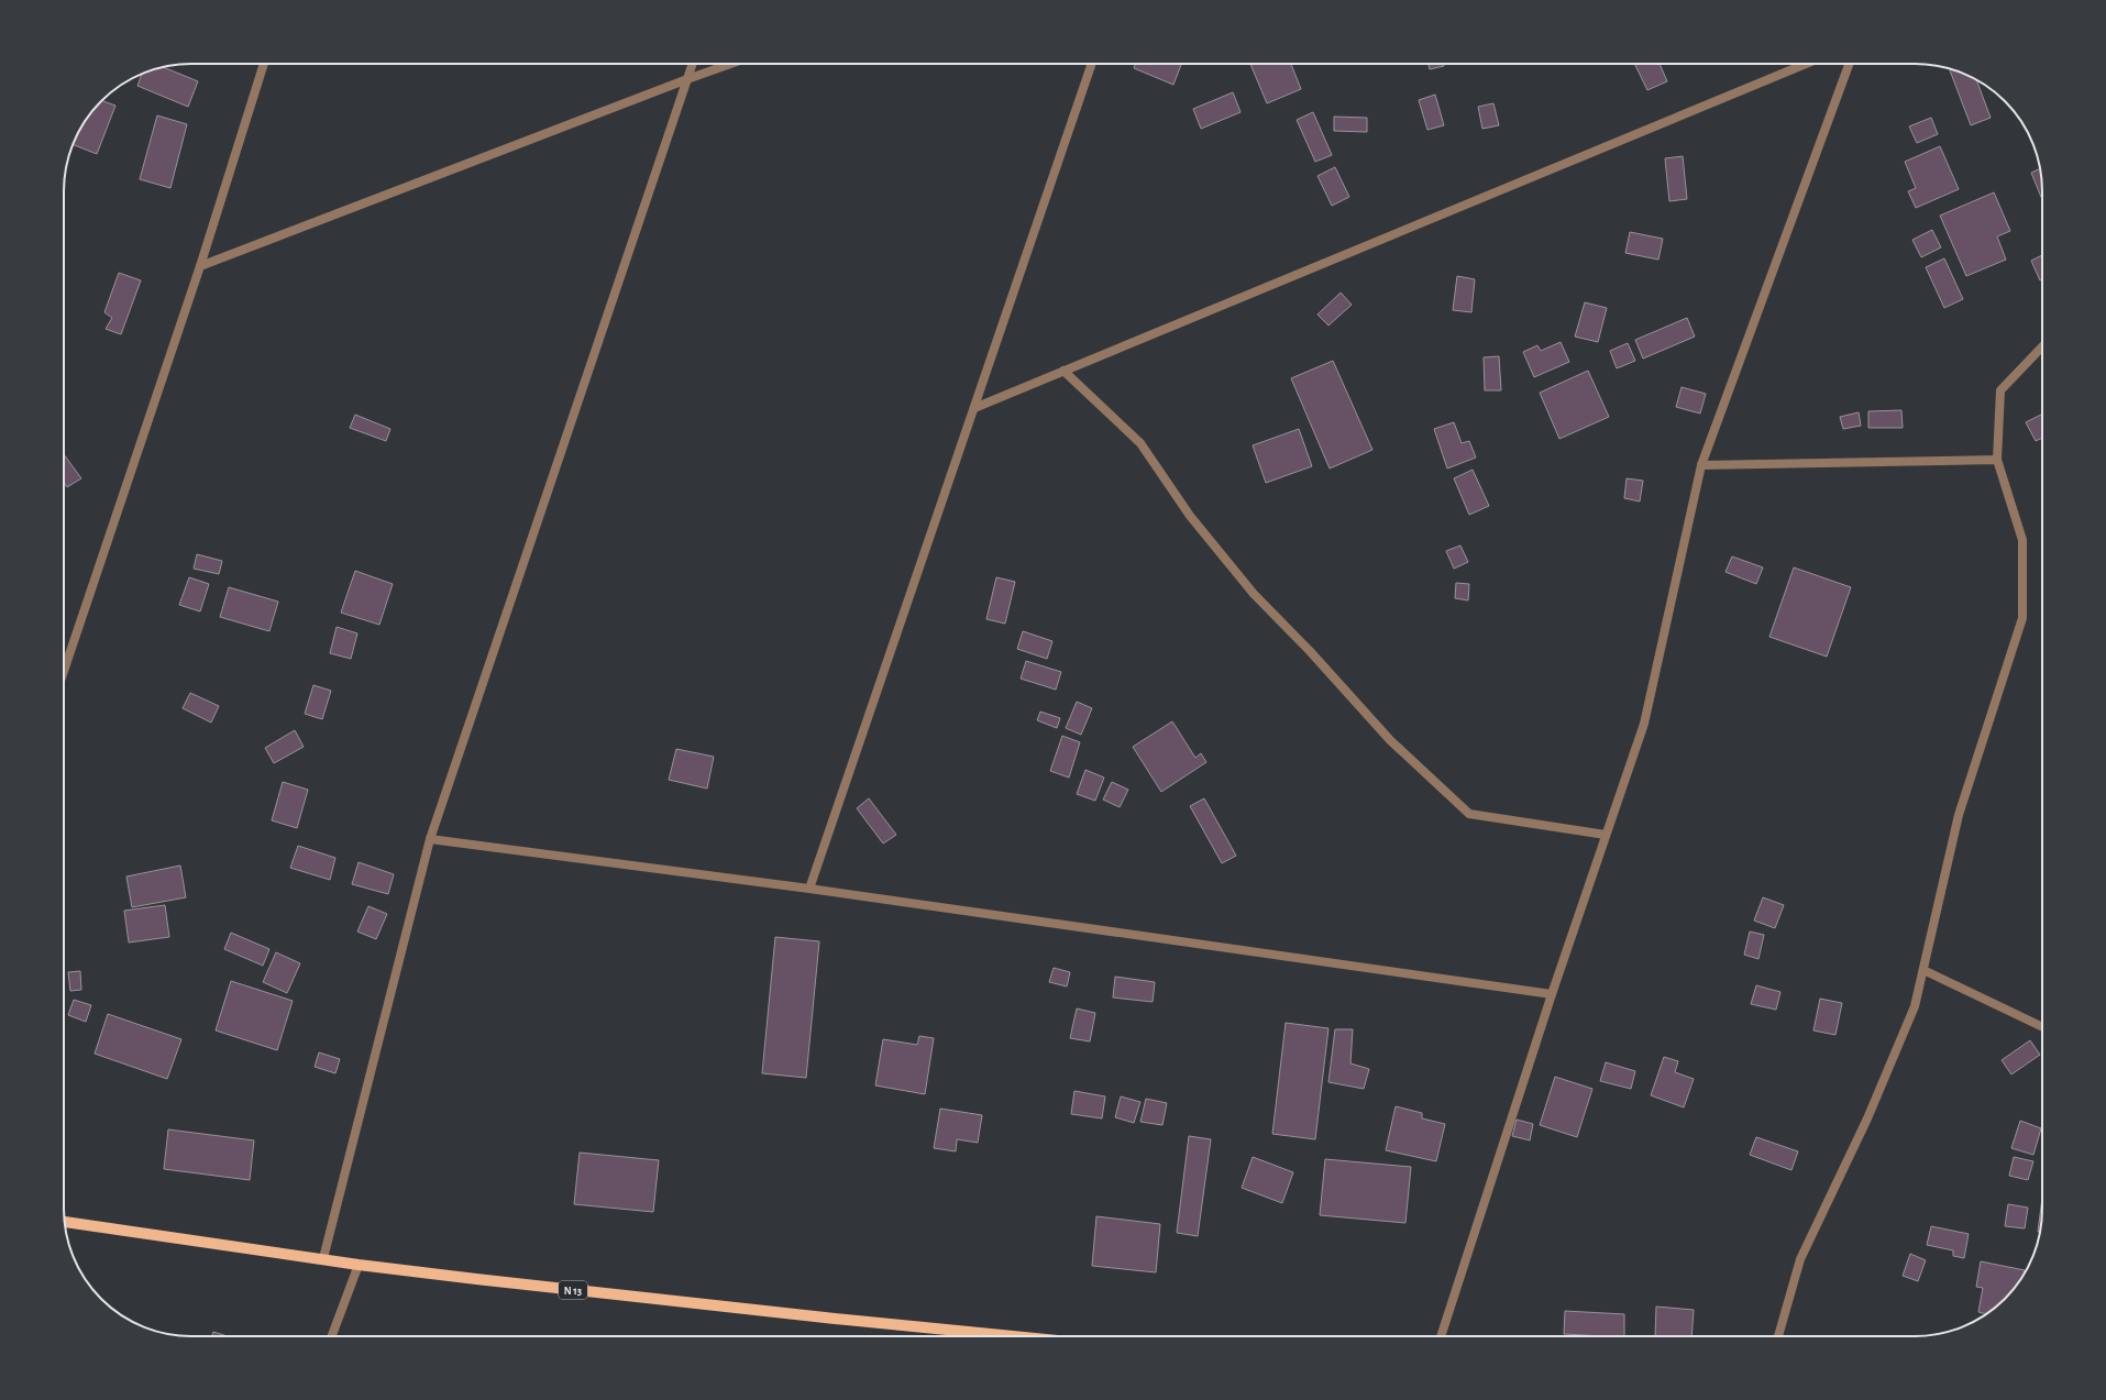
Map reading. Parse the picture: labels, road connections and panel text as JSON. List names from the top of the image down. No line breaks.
{"streets":{"main road":["N 13"]}}
